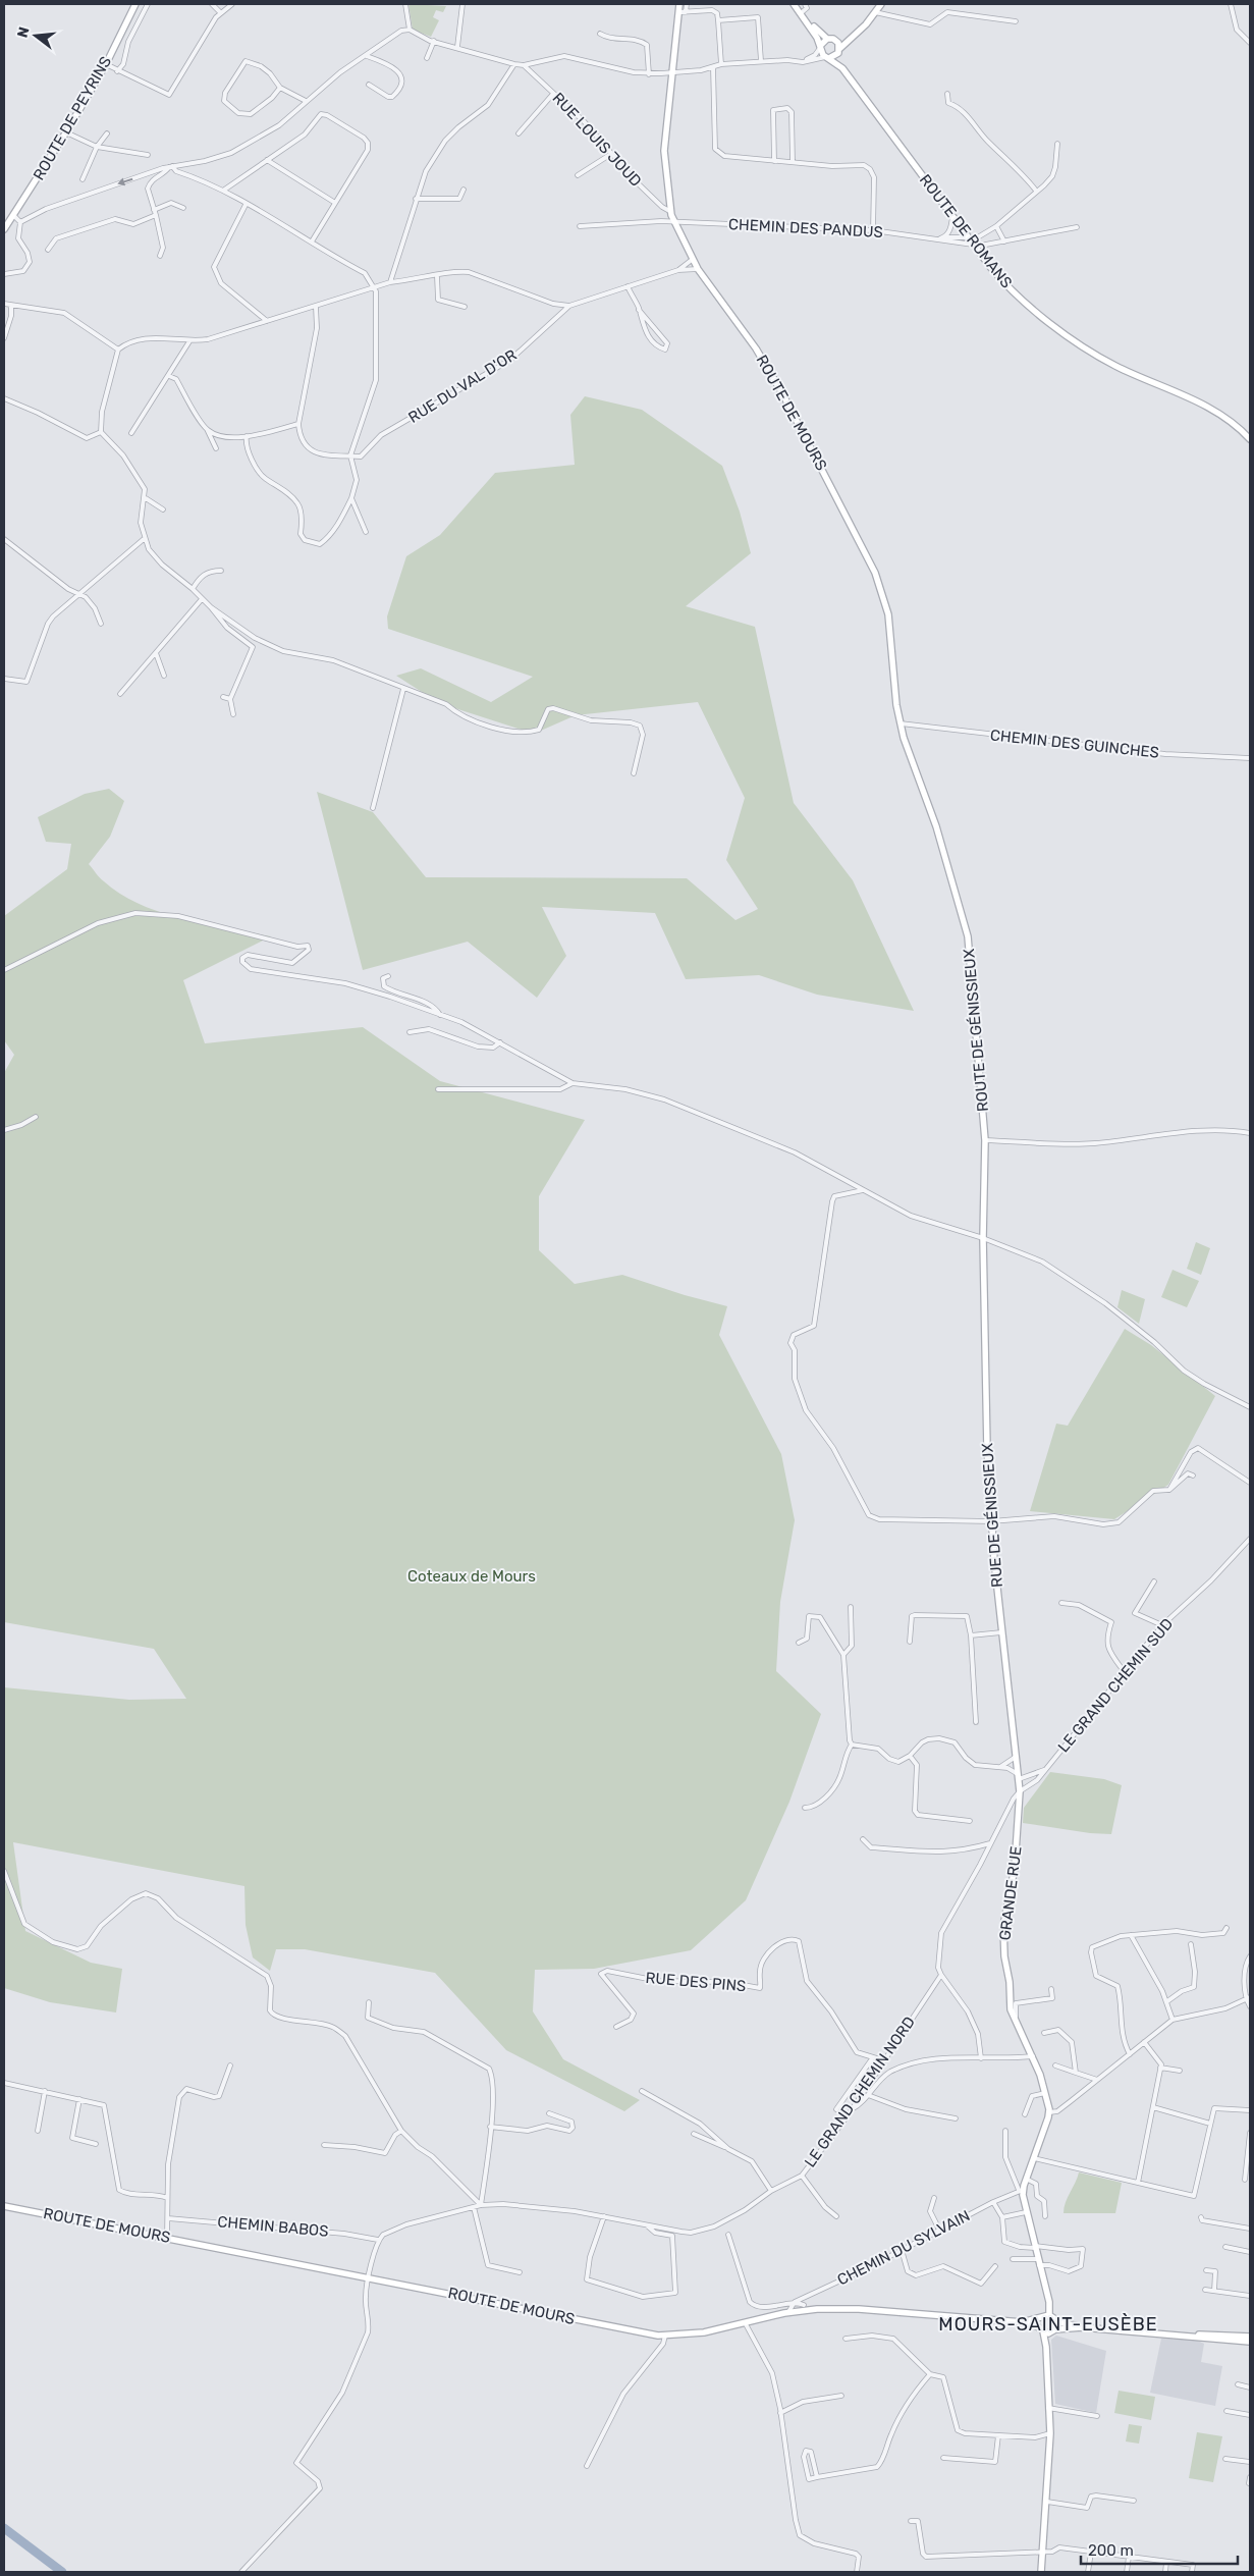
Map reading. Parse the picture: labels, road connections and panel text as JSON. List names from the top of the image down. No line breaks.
{"streets":{"street":["ROUTE DE PEYRINS","RUE LOUIS JOUD","CHEMIN DES PANDUS","ROUTE DE ROMANS","RUE DU VAL D'OR","ROUTE DE MOURS","CHEMIN DES GUINCHES","ROUTE DE GÉNISSIEUX","RUE DE GÉNISSIEUX","LE GRAND CHEMIN SUD","GRANDE RUE","RUE DES PINS","LE GRAND CHEMIN NORD","CHEMIN BABOS","CHEMIN DU SYLVAIN"]},"crossings":[["RUE LOUIS JOUD","ROUTE DE MOURS"],["CHEMIN DES PANDUS","ROUTE DE ROMANS"],["CHEMIN DES PANDUS","ROUTE DE MOURS"],["ROUTE DE MOURS","CHEMIN DES GUINCHES"],["ROUTE DE MOURS","ROUTE DE GÉNISSIEUX"],["ROUTE DE MOURS","CHEMIN DU SYLVAIN"],["ROUTE DE GÉNISSIEUX","RUE DE GÉNISSIEUX"],["RUE DE GÉNISSIEUX","LE GRAND CHEMIN SUD"],["RUE DE GÉNISSIEUX","GRANDE RUE"],["LE GRAND CHEMIN SUD","GRANDE RUE"],["RUE DES PINS","LE GRAND CHEMIN NORD"],["LE GRAND CHEMIN NORD","CHEMIN BABOS"]],"districts":["MOURS-SAINT-EUSÈBE"],"parks":["Coteaux de Mours"],"scale_bar":"200 m","north":"left"}
